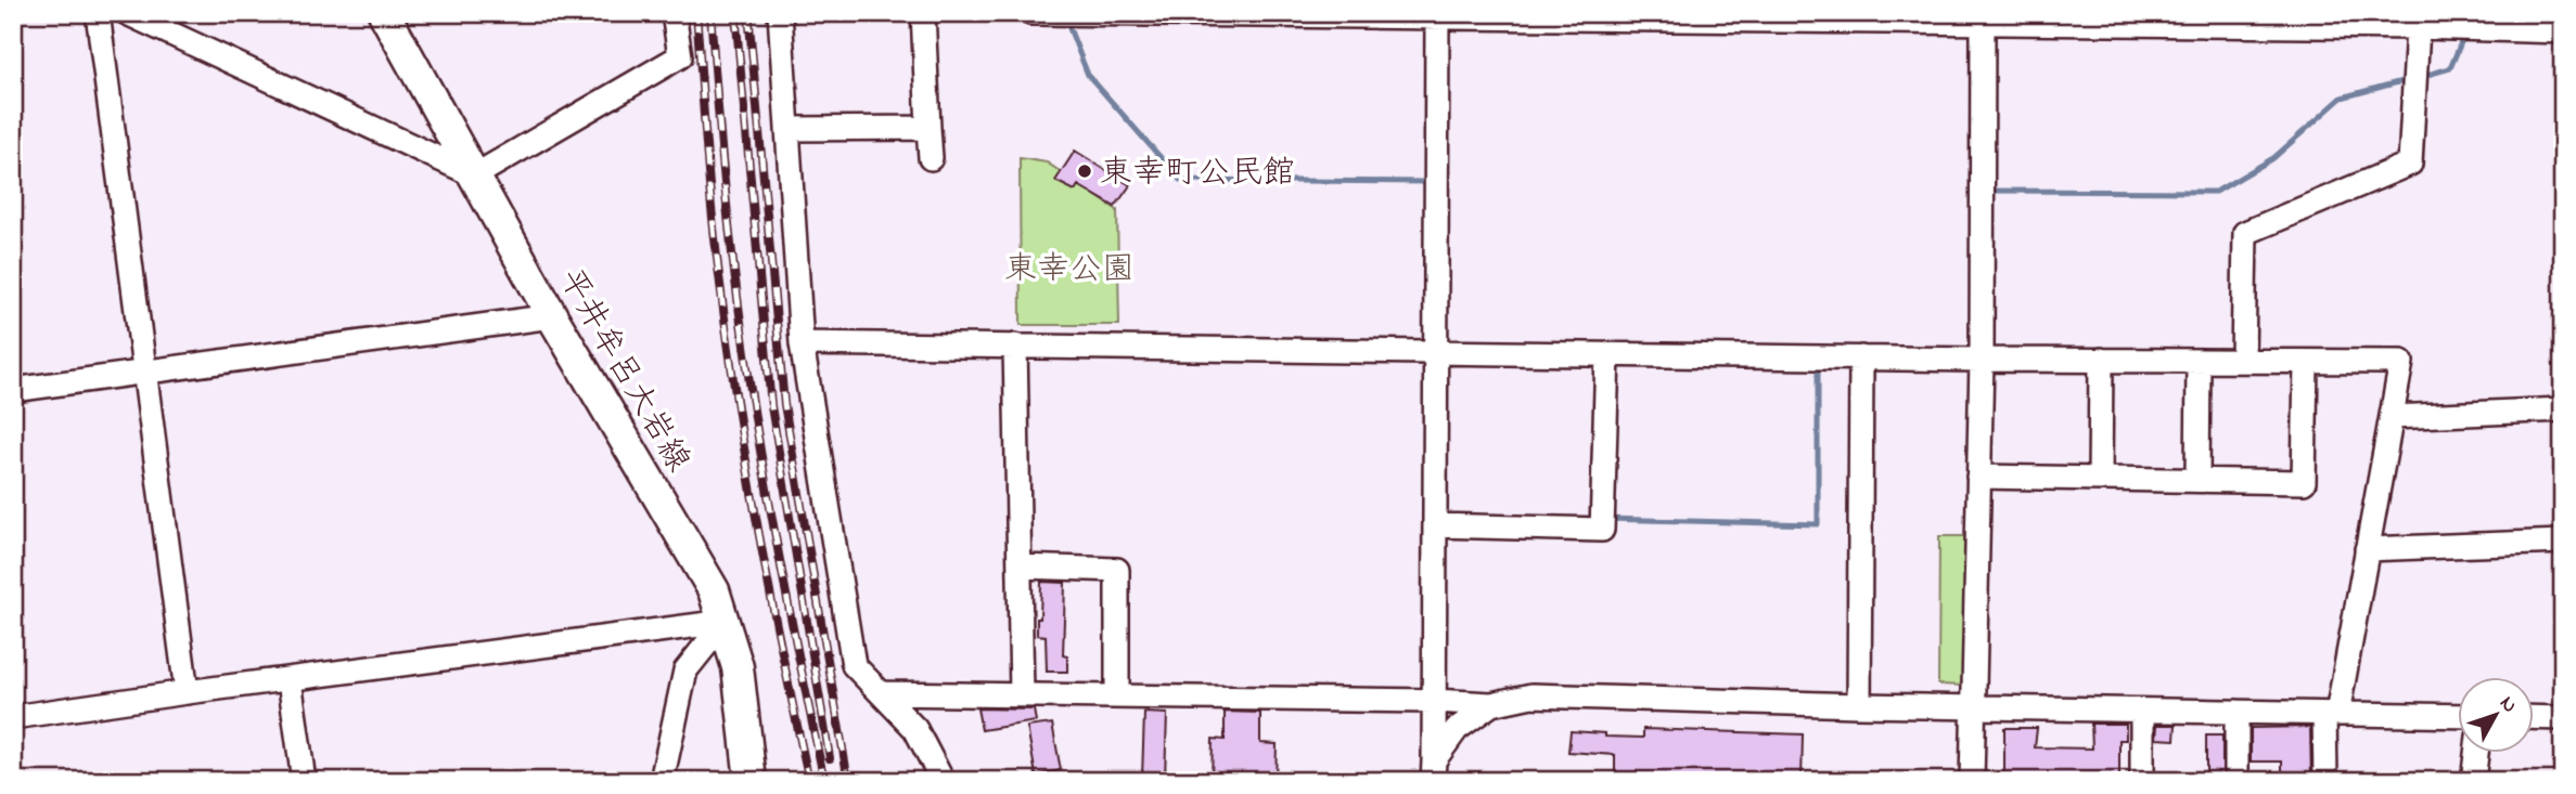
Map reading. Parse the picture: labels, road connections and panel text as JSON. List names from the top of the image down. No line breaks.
{"streets":{"main road":["平井牟呂大岩線"]},"parks":["東幸公園"],"places":["東幸町公民館"],"north":"top right"}
